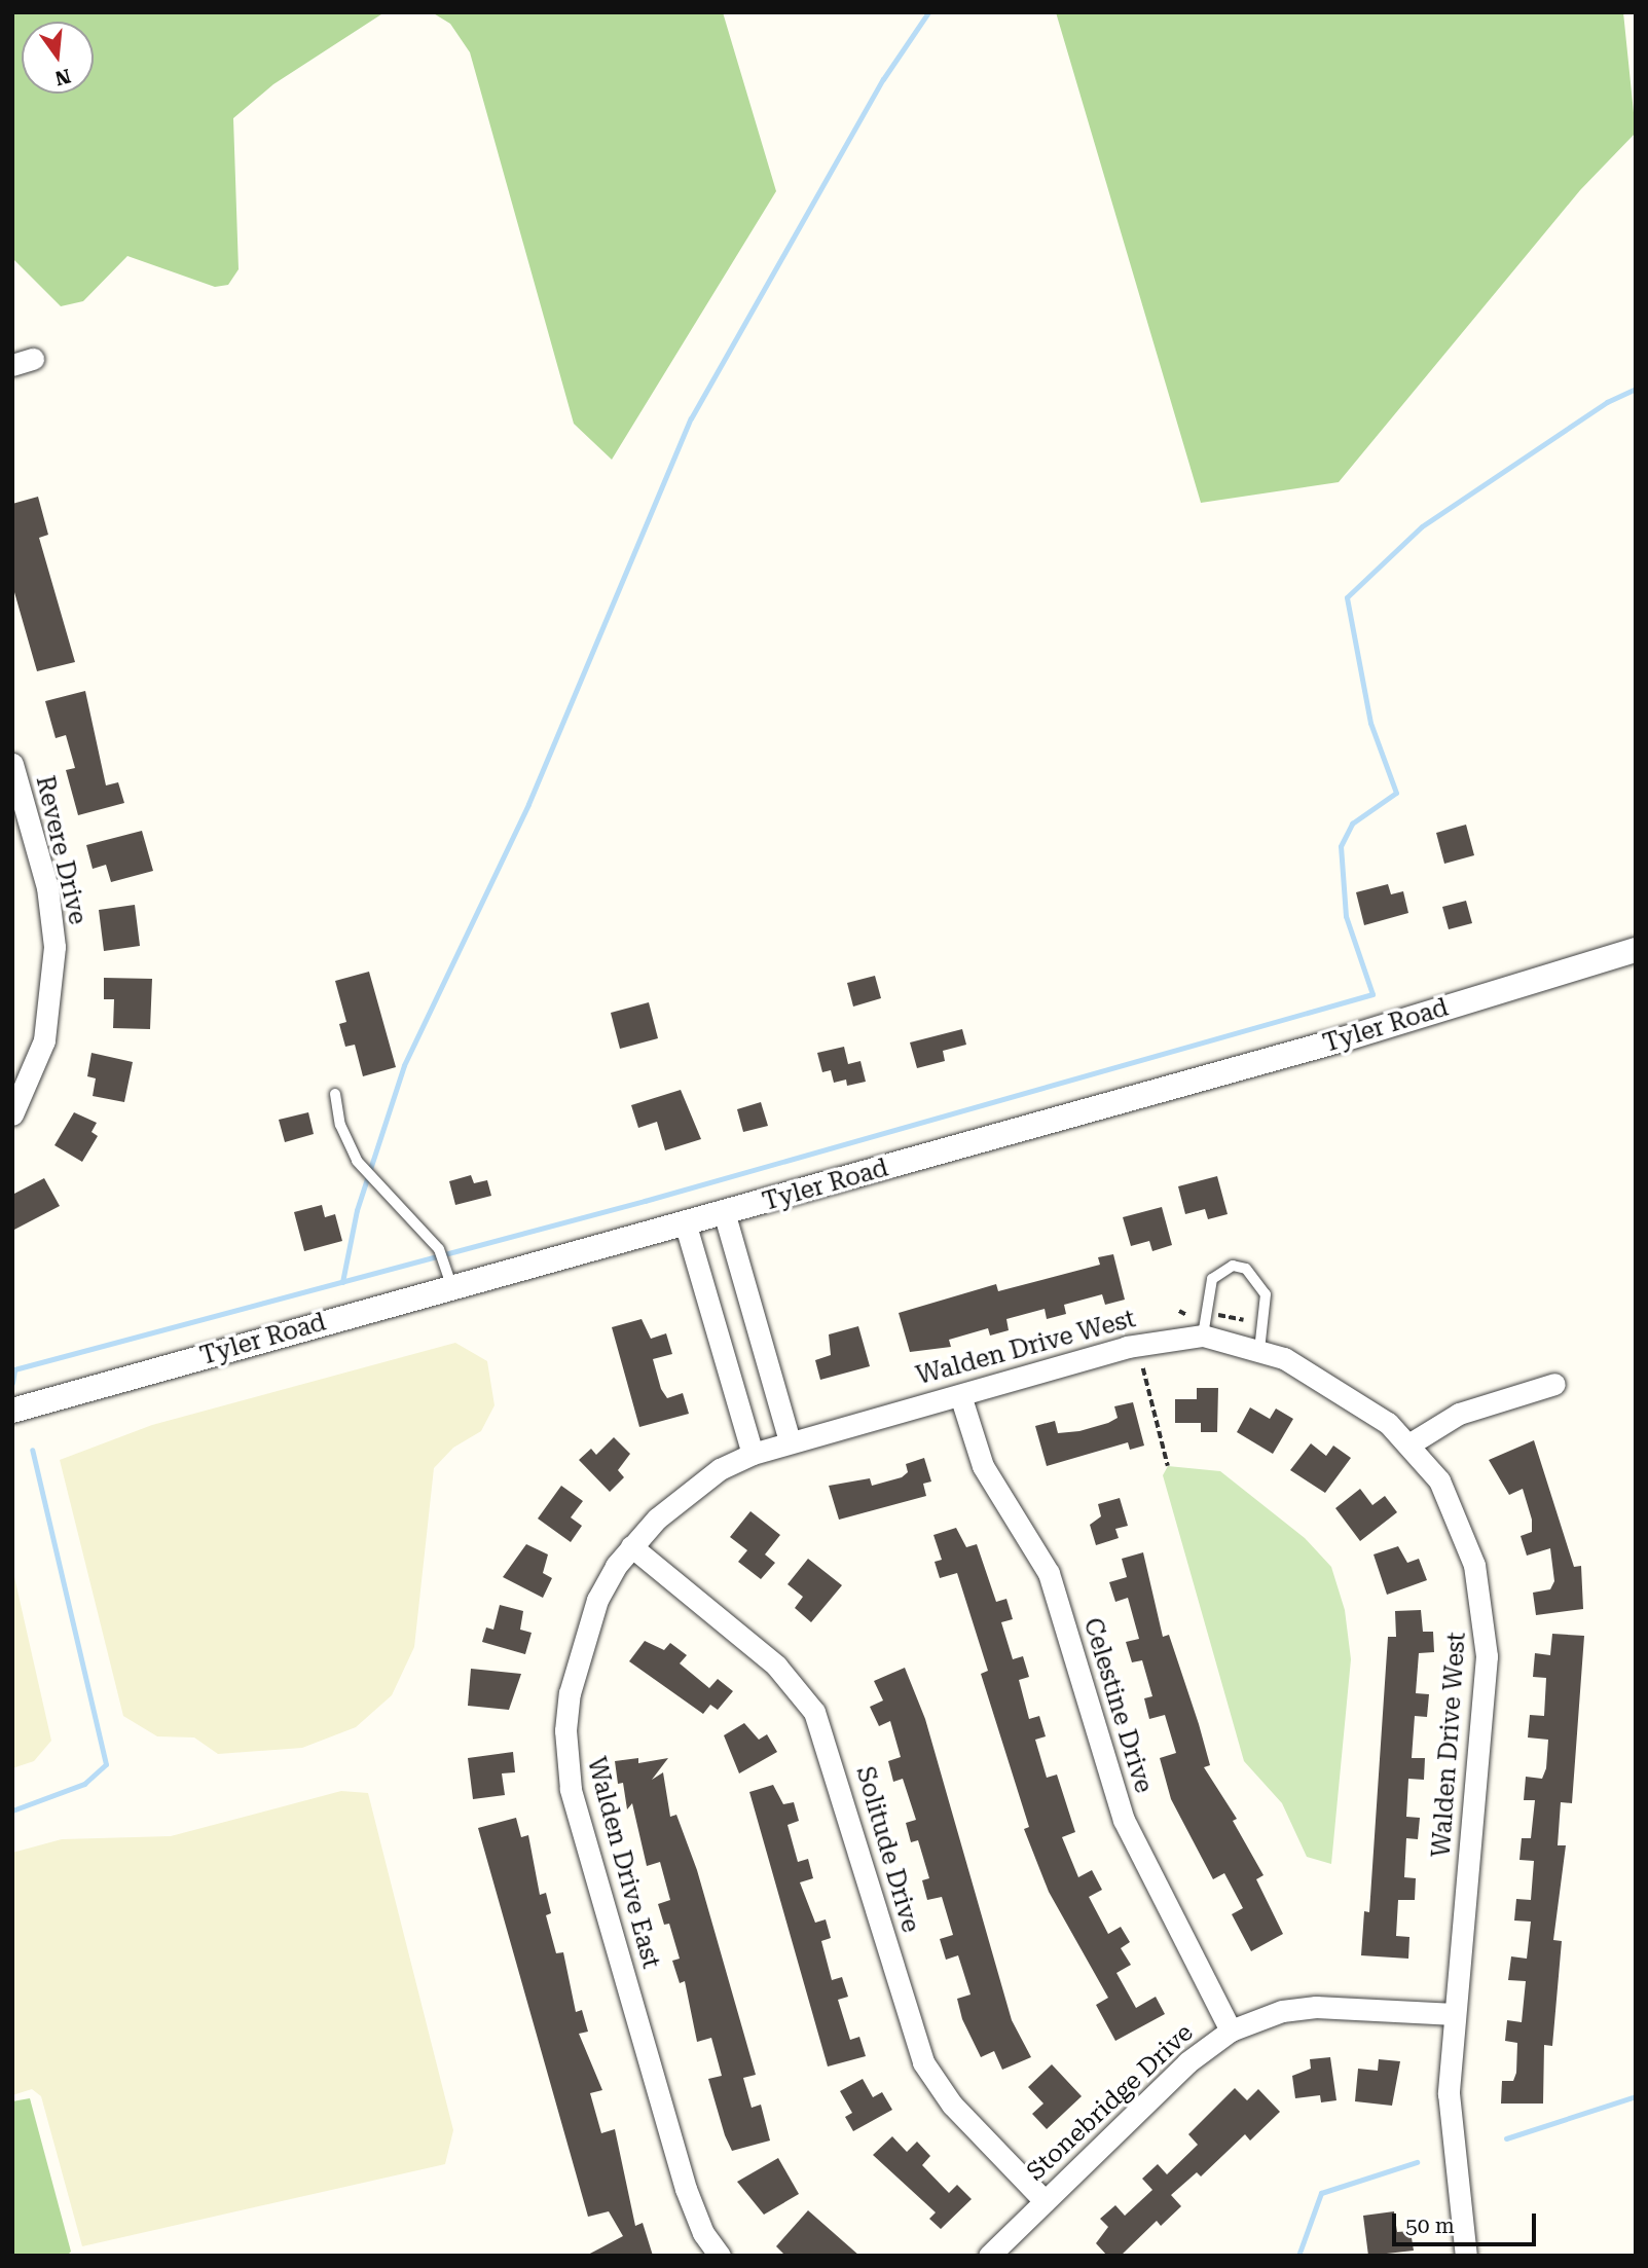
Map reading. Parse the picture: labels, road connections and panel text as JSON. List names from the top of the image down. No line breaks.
{"streets":{"street":["Revere Drive","Tyler Road","Walden Drive West","Celestine Drive","Solitude Drive","Walden Drive East","Stonebridge Drive"]},"crossings":[["Walden Drive West","Celestine Drive"],["Walden Drive West","Walden Drive East"],["Walden Drive West","Stonebridge Drive"],["Celestine Drive","Stonebridge Drive"],["Solitude Drive","Walden Drive East"],["Solitude Drive","Stonebridge Drive"]],"scale_bar":"50 m","north":"bottom"}
